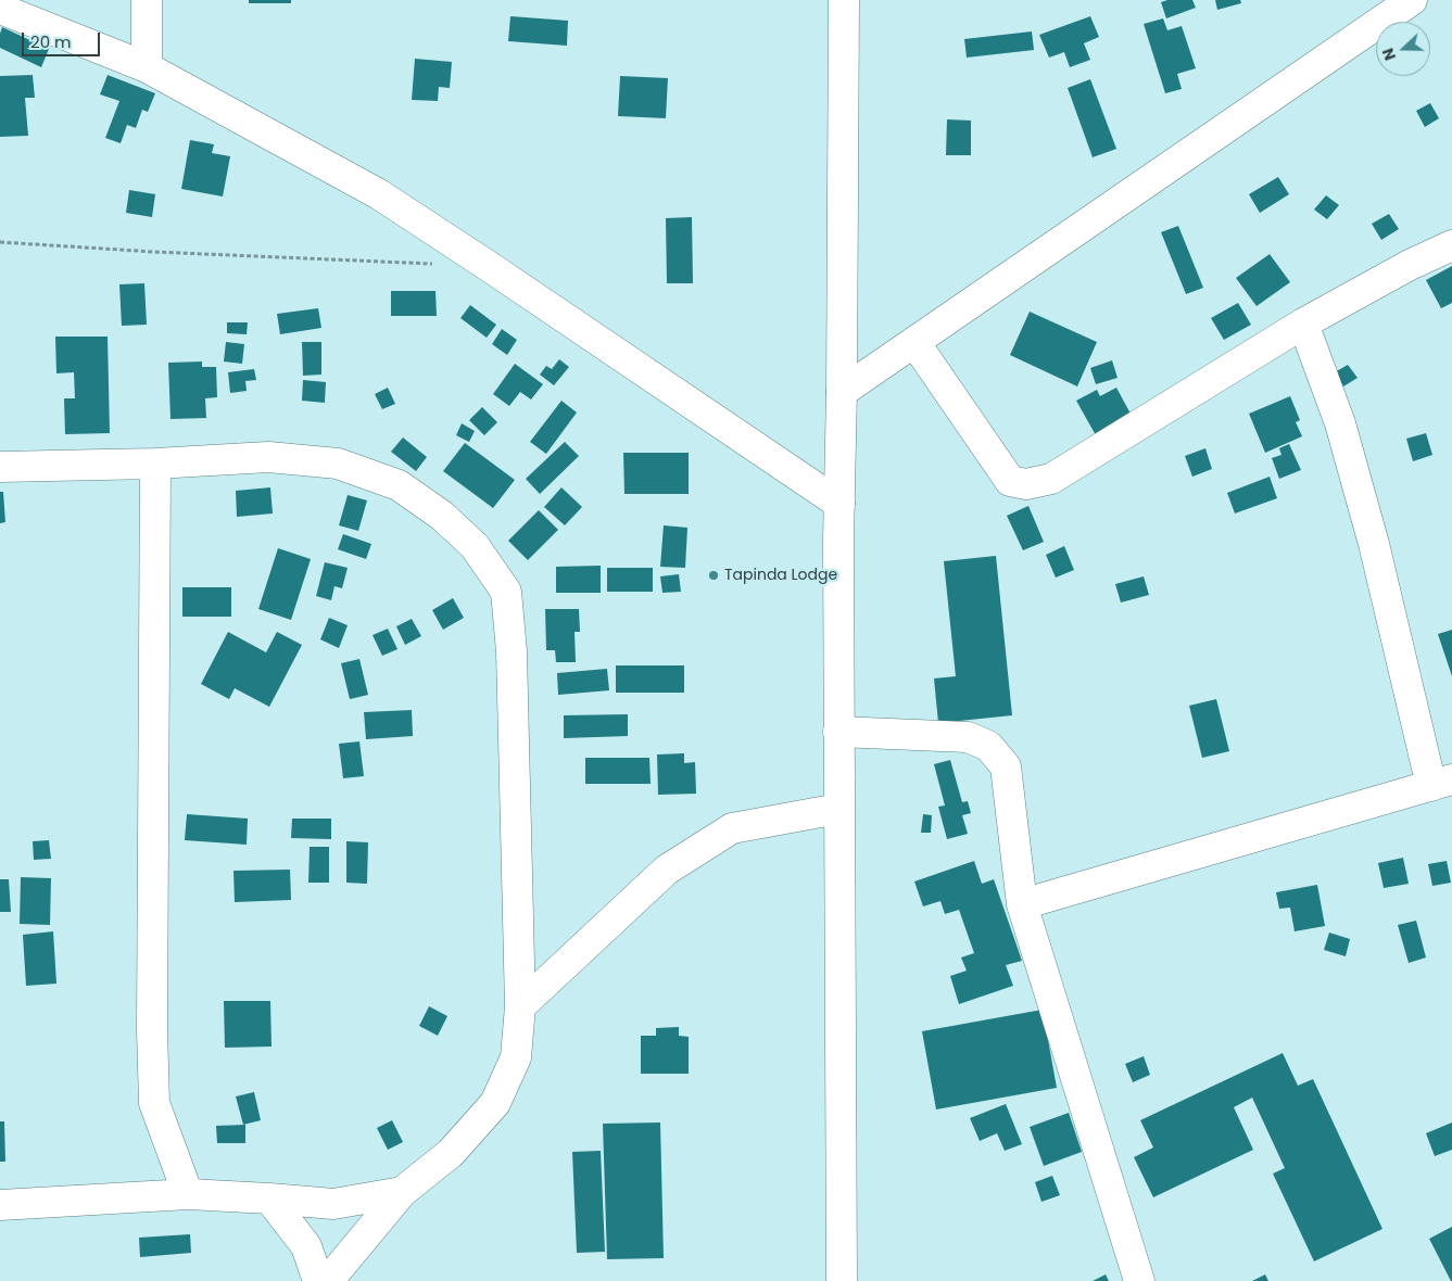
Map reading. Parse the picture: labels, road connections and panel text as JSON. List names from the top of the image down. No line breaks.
{"places":["Tapinda Lodge"],"scale_bar":"20 m","north":"left"}
